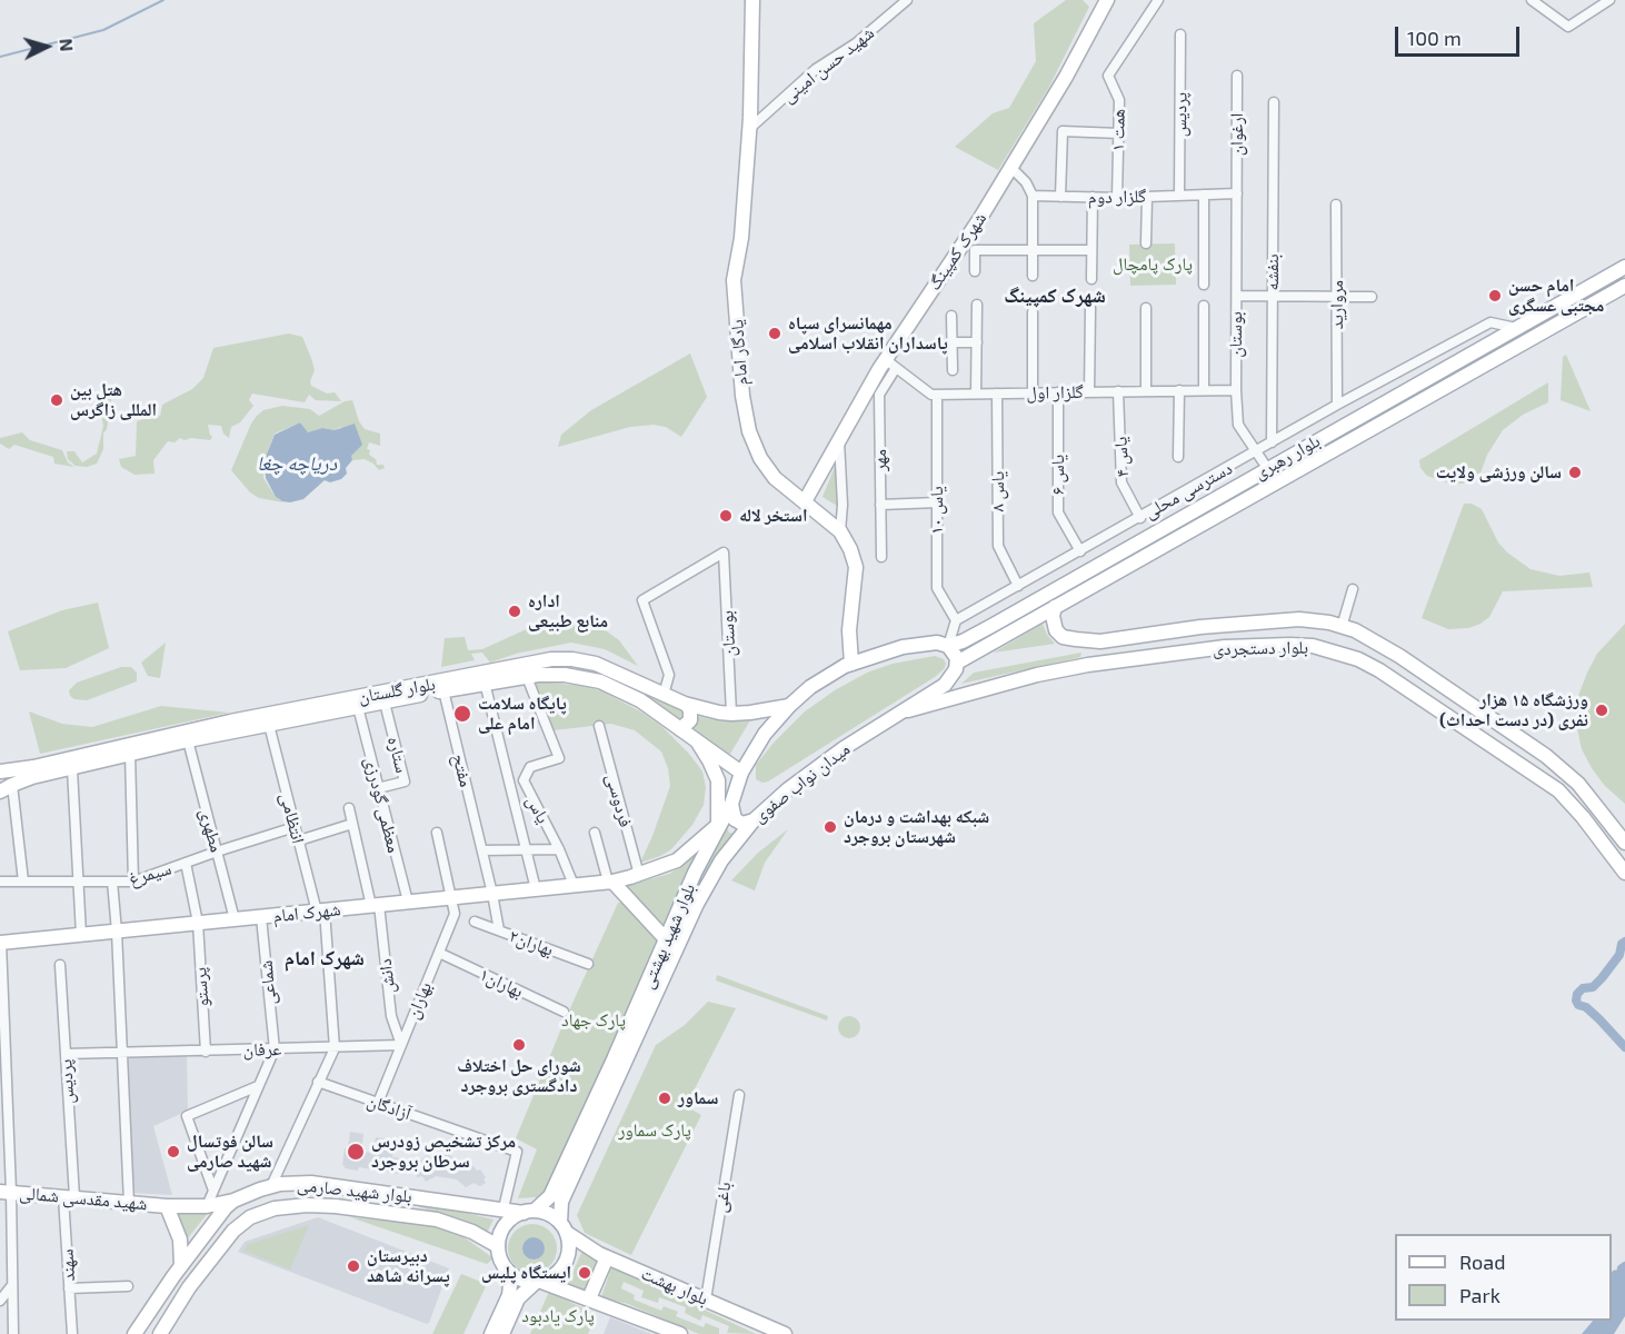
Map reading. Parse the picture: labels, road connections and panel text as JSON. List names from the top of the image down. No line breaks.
{"streets":{"main road":["شهرک کمپینگ","یادگار امام","بلوار رهبری","بلوار دستجردی","بلوار گلستان","میدان نواب صفوی","شهرک امام","بلوار شهید بهشتی","بلوار شهید صارمی","شهید مقدسی شمالی","بلوار بهشت"],"street":["شهید حسن امینی","پردیس","همت ۱","ارغوان","گلزار دوم","بنفشه","مروارید","بوستان","گلزار اول","یاس ۴","مهر","یاس ۶","دسترسی محلی","یاس ۸","یاس ۱۰","ستاره","مفتح","فردوسی","معظمی گودرزی","یاس","انتظامی","مطهری","سیمرغ","بهاران۲","دانش","شماعی","بهاران۱","پرستو","بهاران","عرفان","آزادگان","باغی","سهند"]},"crossings":[["شهید حسن امینی","یادگار امام"],["پردیس","گلزار دوم"],["پردیس","عرفان"],["پردیس","شهید مقدسی شمالی"],["پردیس","سهند"],["همت ۱","گلزار دوم"],["ارغوان","گلزار دوم"],["ارغوان","بوستان"],["گلزار دوم","بوستان"],["شهرک کمپینگ","یادگار امام"],["شهرک کمپینگ","مهر"],["بنفشه","دسترسی محلی"],["مروارید","دسترسی محلی"],["بوستان","گلزار اول"],["بوستان","بلوار رهبری"],["بوستان","دسترسی محلی"],["بوستان","بلوار گلستان"],["یادگار امام","میدان نواب صفوی"],["گلزار اول","یاس ۴"],["گلزار اول","یاس ۶"],["گلزار اول","یاس ۸"],["گلزار اول","یاس ۱۰"],["یاس ۴","دسترسی محلی"],["بلوار رهبری","دسترسی محلی"],["بلوار رهبری","بلوار دستجردی"],["بلوار رهبری","میدان نواب صفوی"],["یاس ۶","دسترسی محلی"],["دسترسی محلی","یاس ۸"],["دسترسی محلی","یاس ۱۰"],["بلوار دستجردی","میدان نواب صفوی"],["بلوار گلستان","ستاره"],["بلوار گلستان","مفتح"],["بلوار گلستان","میدان نواب صفوی"],["بلوار گلستان","معظمی گودرزی"],["بلوار گلستان","یاس"],["بلوار گلستان","انتظامی"],["بلوار گلستان","مطهری"],["ستاره","معظمی گودرزی"],["مفتح","شهرک امام"],["مفتح","بهاران۲"],["میدان نواب صفوی","بلوار شهید بهشتی"],["فردوسی","شهرک امام"],["معظمی گودرزی","شهرک امام"],["یاس","شهرک امام"],["انتظامی","سیمرغ"],["انتظامی","شهرک امام"],["مطهری","سیمرغ"],["مطهری","شهرک امام"],["سیمرغ","پرستو"],["شهرک امام","بلوار شهید بهشتی"],["شهرک امام","دانش"],["شهرک امام","شماعی"],["شهرک امام","پرستو"],["شهرک امام","بهاران"],["بلوار شهید بهشتی","بلوار شهید صارمی"],["بلوار شهید بهشتی","بلوار بهشت"],["دانش","بهاران"],["دانش","عرفان"],["شماعی","عرفان"],["بهاران۱","بهاران"],["پرستو","عرفان"],["بهاران","عرفان"],["بهاران","آزادگان"],["آزادگان","بلوار شهید صارمی"],["بلوار شهید صارمی","شهید مقدسی شمالی"],["بلوار شهید صارمی","بلوار بهشت"],["باغی","بلوار بهشت"],["شهید مقدسی شمالی","سهند"]],"districts":["شهرک کمپینگ","شهرک امام"],"water":["دریاچه چغا"],"parks":["پارک پامچال","پارک جهاد","پارک سماور","پارک یادبود"],"places":["امام حسن مجتبی عسگری","مهمانسرای سپاه پاسداران انقلاب اسلامی","هتل بین المللی زاگرس","سالن ورزشی ولایت","استخر لاله","اداره منابع طبیعی","ورزشگاه ۱۵ هزار نفری (در دست احداث)","پایگاه سلامت امام علی","شبکه بهداشت و درمان شهرستان بروجرد","شورای حل اختلاف دادگستری بروجرد","سماور","سالن فوتسال شهید صارمی","مرکز تشخیص زودرس سرطان بروجرد","دبیرستان پسرانه شاهد","ایستگاه پلیس"],"legend":["Road","Park"],"scale_bar":"100 m","north":"right"}
